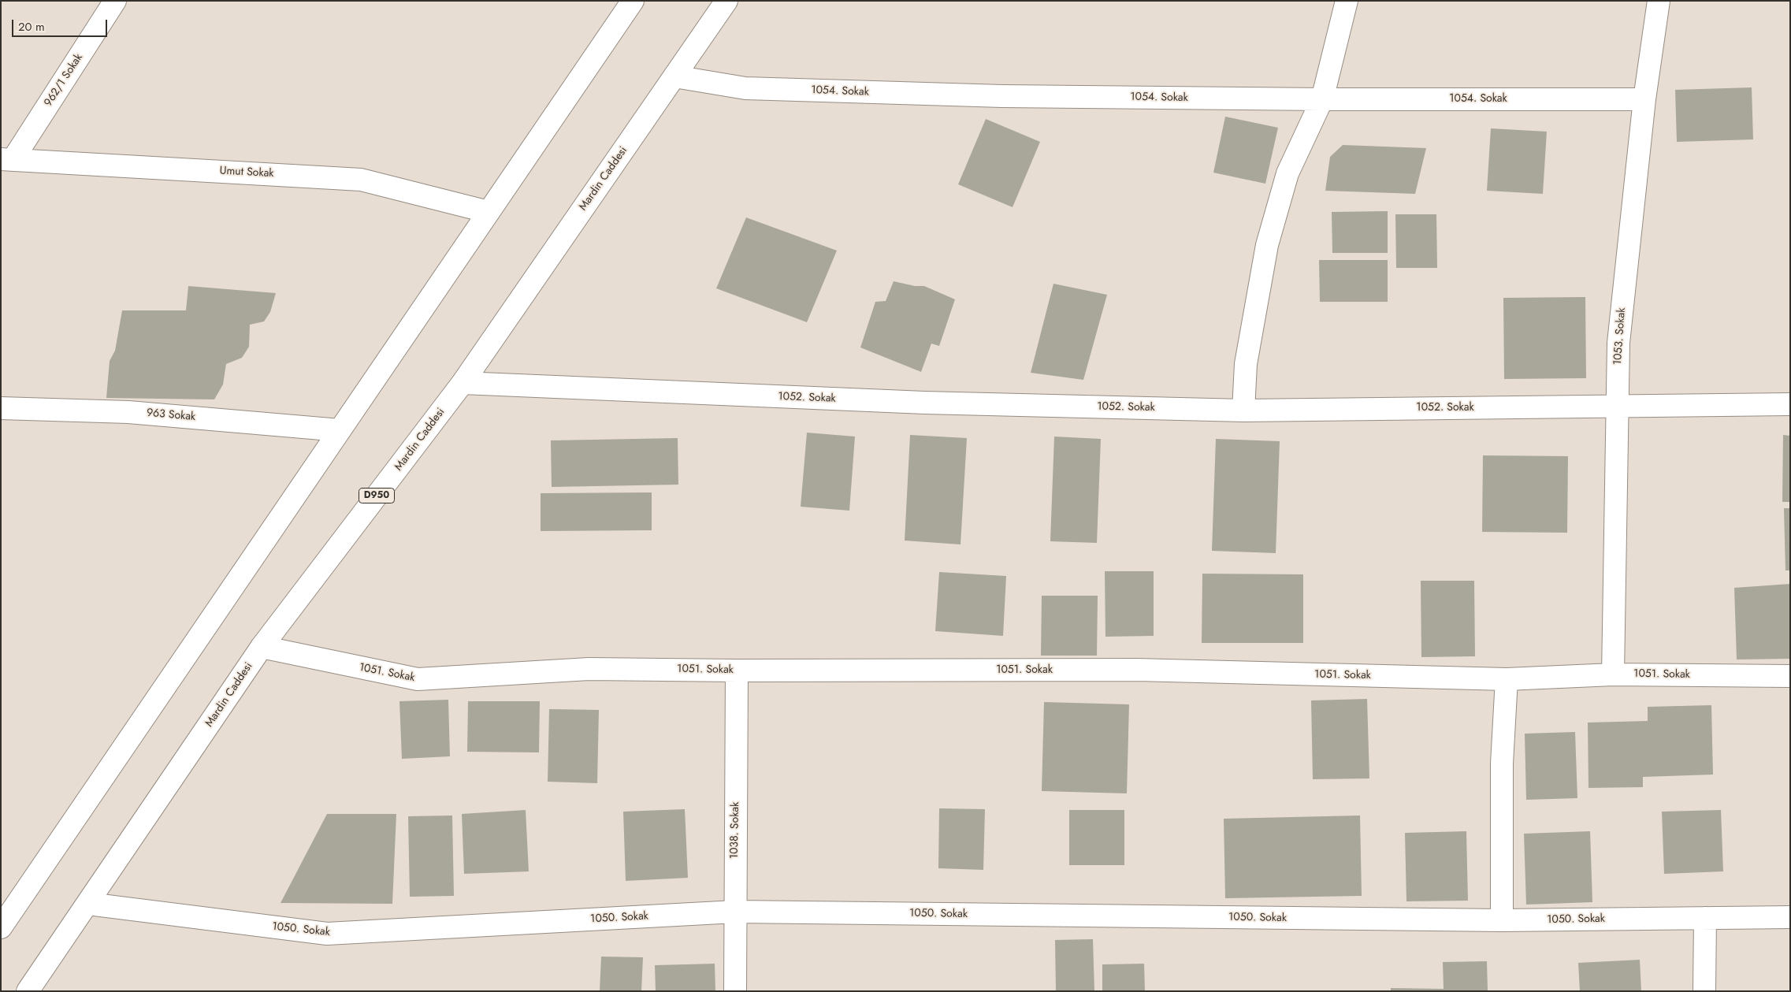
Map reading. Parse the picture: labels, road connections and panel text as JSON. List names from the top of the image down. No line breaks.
{"streets":{"main road":["962/1 Sokak","1054. Sokak","Umut Sokak","Mardin Caddesi","1053. Sokak","1052. Sokak","963 Sokak","D950","1051. Sokak","1038. Sokak","1050. Sokak"]},"crossings":[["962/1 Sokak","Umut Sokak"],["1054. Sokak","Mardin Caddesi"],["1054. Sokak","1053. Sokak"],["Mardin Caddesi","1052. Sokak"],["Mardin Caddesi","1051. Sokak"],["Mardin Caddesi","1050. Sokak"],["1053. Sokak","1052. Sokak"],["1053. Sokak","1051. Sokak"],["1051. Sokak","1038. Sokak"],["1038. Sokak","1050. Sokak"]],"scale_bar":"20 m"}
